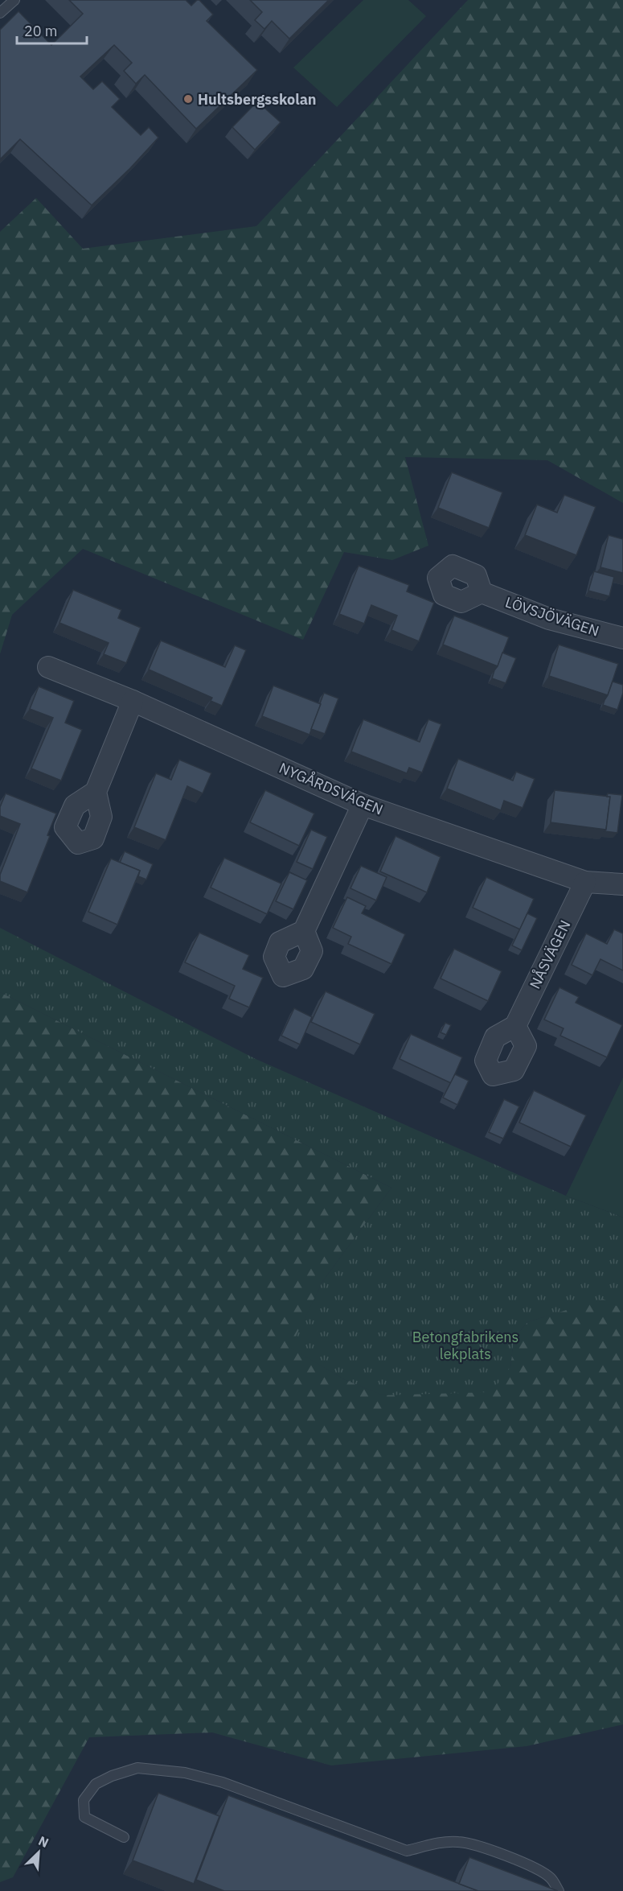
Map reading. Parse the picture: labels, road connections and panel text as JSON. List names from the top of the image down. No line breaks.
{"streets":{"street":["LÖVSJÖVÄGEN","NYGÅRDSVÄGEN","NÅSVÄGEN"]},"crossings":[["NYGÅRDSVÄGEN","NÅSVÄGEN"]],"parks":["Betongfabrikens lekplats"],"places":["Hultsbergsskolan"],"scale_bar":"20 m","north":"top right"}
